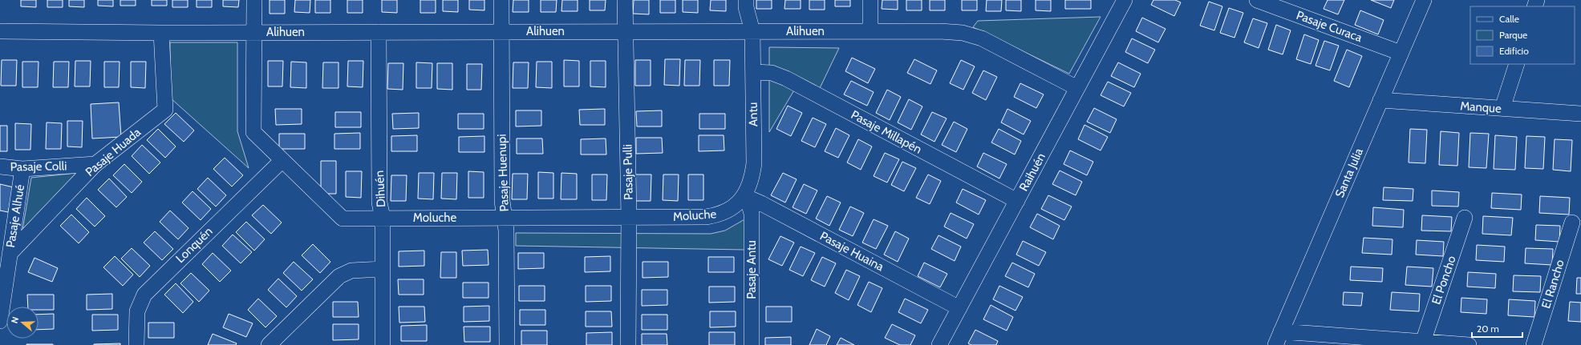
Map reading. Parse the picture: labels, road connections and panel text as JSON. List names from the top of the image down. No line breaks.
{"streets":{"street":["Pasaje Curaca","Alihuen","Manque","Antu","Pasaje Millapén","Pasaje Huada","Pasaje Colli","Pasaje Pulli","Raihuén","Pasaje Huenupi","Santa Julia","Dihuén","Moluche","Pasaje Alhué","Lonquén","Pasaje Huaina","Pasaje Antu","El Poncho","El Rancho"]},"crossings":[["Pasaje Curaca","Santa Julia"],["Alihuen","Antu"],["Alihuen","Pasaje Huada"],["Alihuen","Pasaje Pulli"],["Alihuen","Raihuén"],["Alihuen","Pasaje Huenupi"],["Alihuen","Dihuén"],["Alihuen","Moluche"],["Manque","Santa Julia"],["Antu","Pasaje Millapén"],["Antu","Moluche"],["Antu","Pasaje Huaina"],["Antu","Pasaje Antu"],["Pasaje Millapén","Raihuén"],["Pasaje Huada","Pasaje Colli"],["Pasaje Huada","Pasaje Alhué"],["Pasaje Colli","Pasaje Alhué"],["Pasaje Pulli","Moluche"],["Raihuén","Pasaje Huaina"],["Pasaje Huenupi","Moluche"],["Dihuén","Moluche"],["Moluche","Lonquén"],["Moluche","Pasaje Huaina"],["Moluche","Pasaje Antu"],["Pasaje Huaina","Pasaje Antu"]],"legend":["Calle","Parque","Edificio"],"scale_bar":"20 m","north":"left"}
